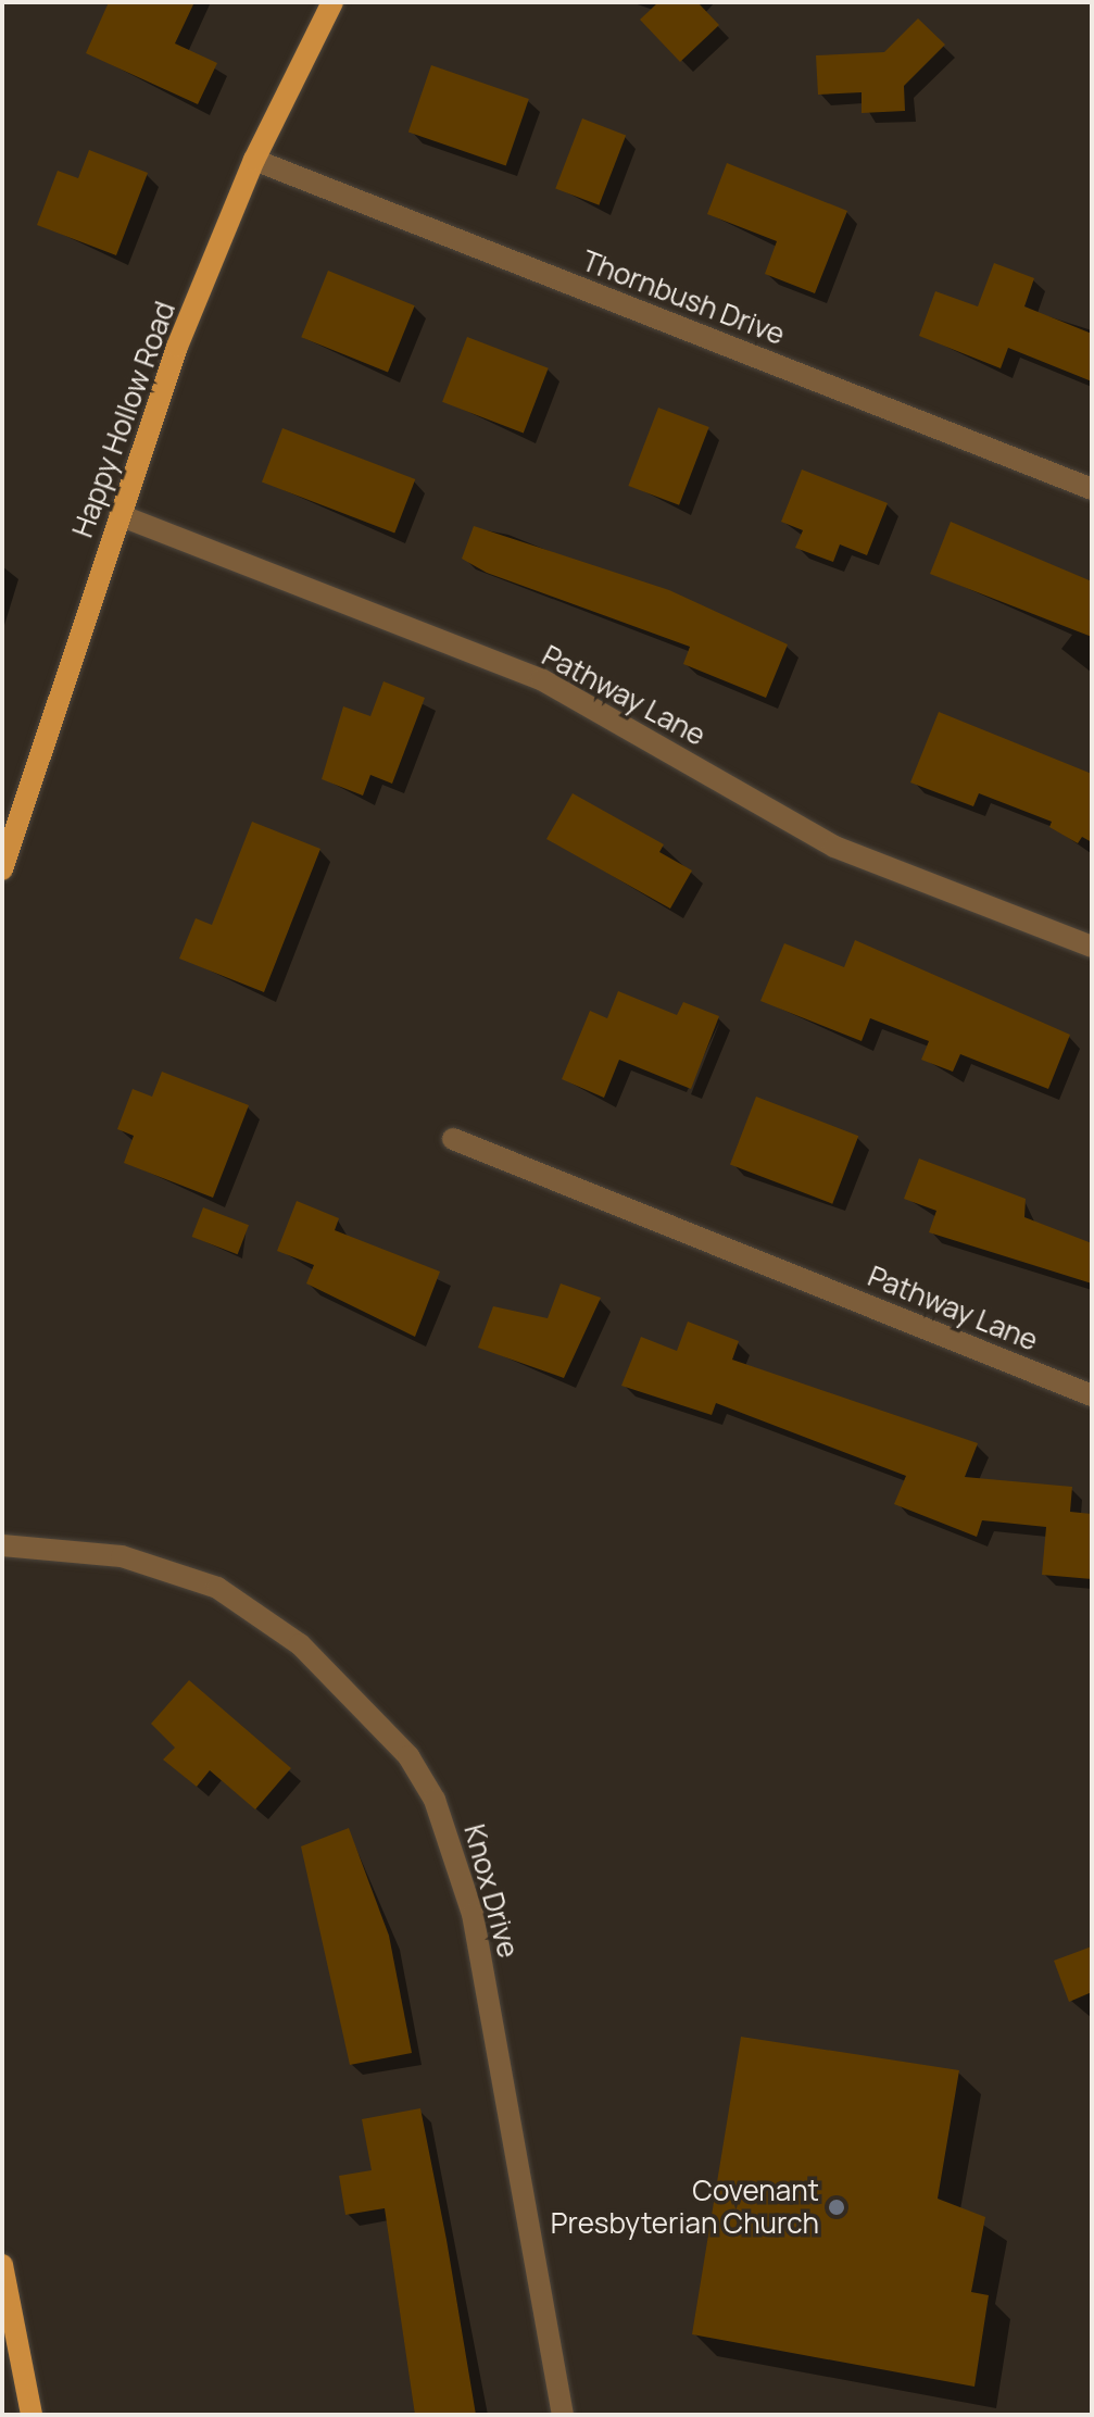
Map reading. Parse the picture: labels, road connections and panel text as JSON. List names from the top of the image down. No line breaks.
{"streets":{"main road":["Happy Hollow Road"],"street":["Thornbush Drive","Pathway Lane","Knox Drive"]},"crossings":[["Thornbush Drive","Happy Hollow Road"],["Happy Hollow Road","Pathway Lane"]],"places":["Covenant Presbyterian Church"]}
